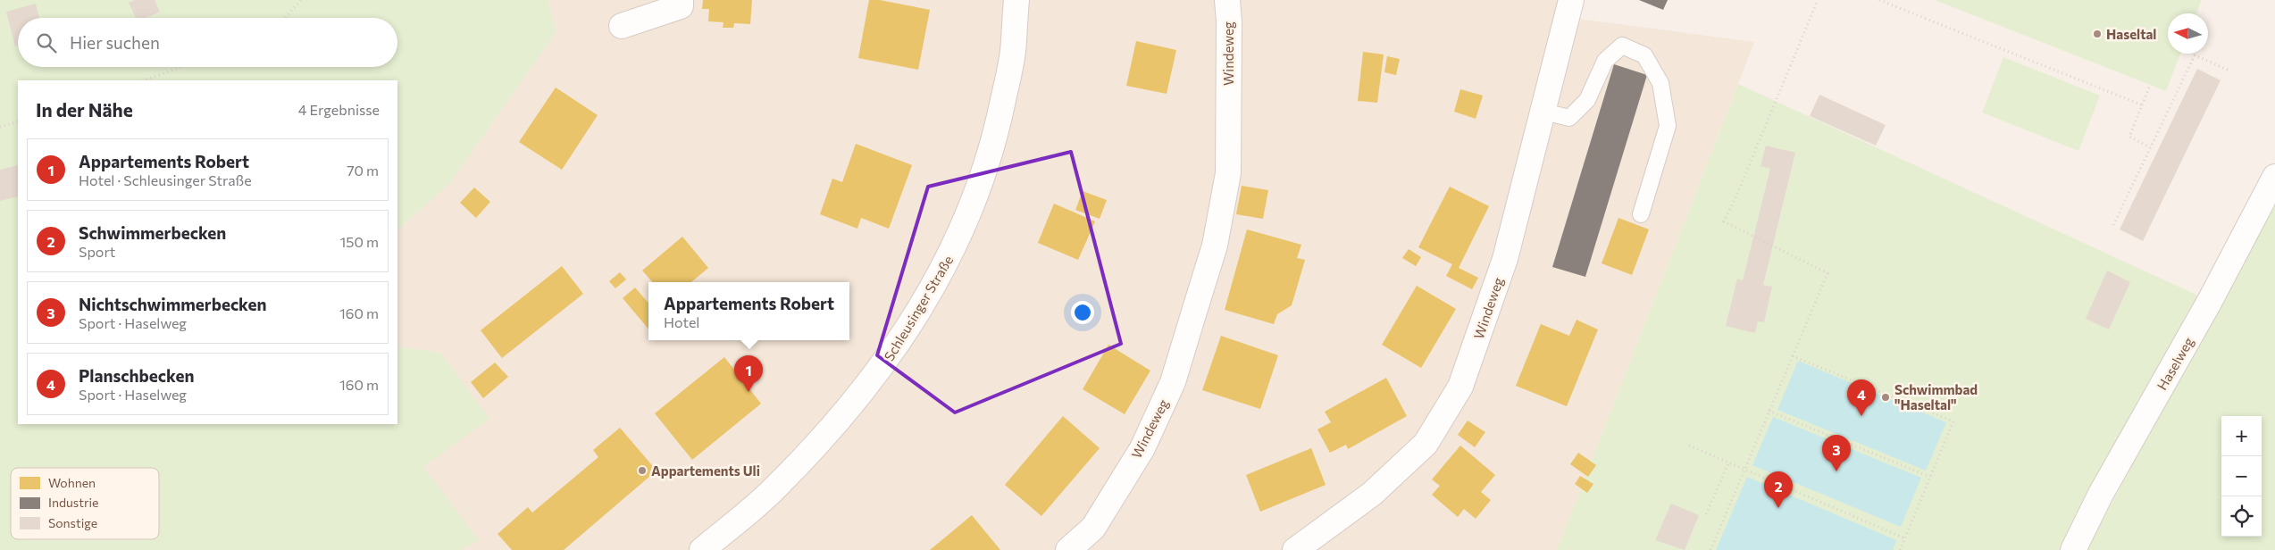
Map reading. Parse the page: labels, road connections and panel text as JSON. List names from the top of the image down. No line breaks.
{"streets":{"street":["Windeweg","Schleusinger Straße","Haselweg"]},"places":["Haseltal","Schwimmbad \"Haseltal\"","Appartements Uli"],"legend":["Wohnen","Industrie","Sonstige"],"north":"left","page":{"search":"Hier suchen","heading":["In der Nähe","4 Ergebnisse"],"list":[{"mark":"1","name":"Appartements Robert","note":"Hotel · Schleusinger Straße","value":"70 m"},{"mark":"2","name":"Schwimmerbecken","note":"Sport","value":"150 m"},{"mark":"3","name":"Nichtschwimmerbecken","note":"Sport · Haselweg","value":"160 m"},{"mark":"4","name":"Planschbecken","note":"Sport · Haselweg","value":"160 m"}],"popup":["Appartements Robert","Hotel"],"pins":["1","4","3","2"],"map_buttons":["+","−"]}}
